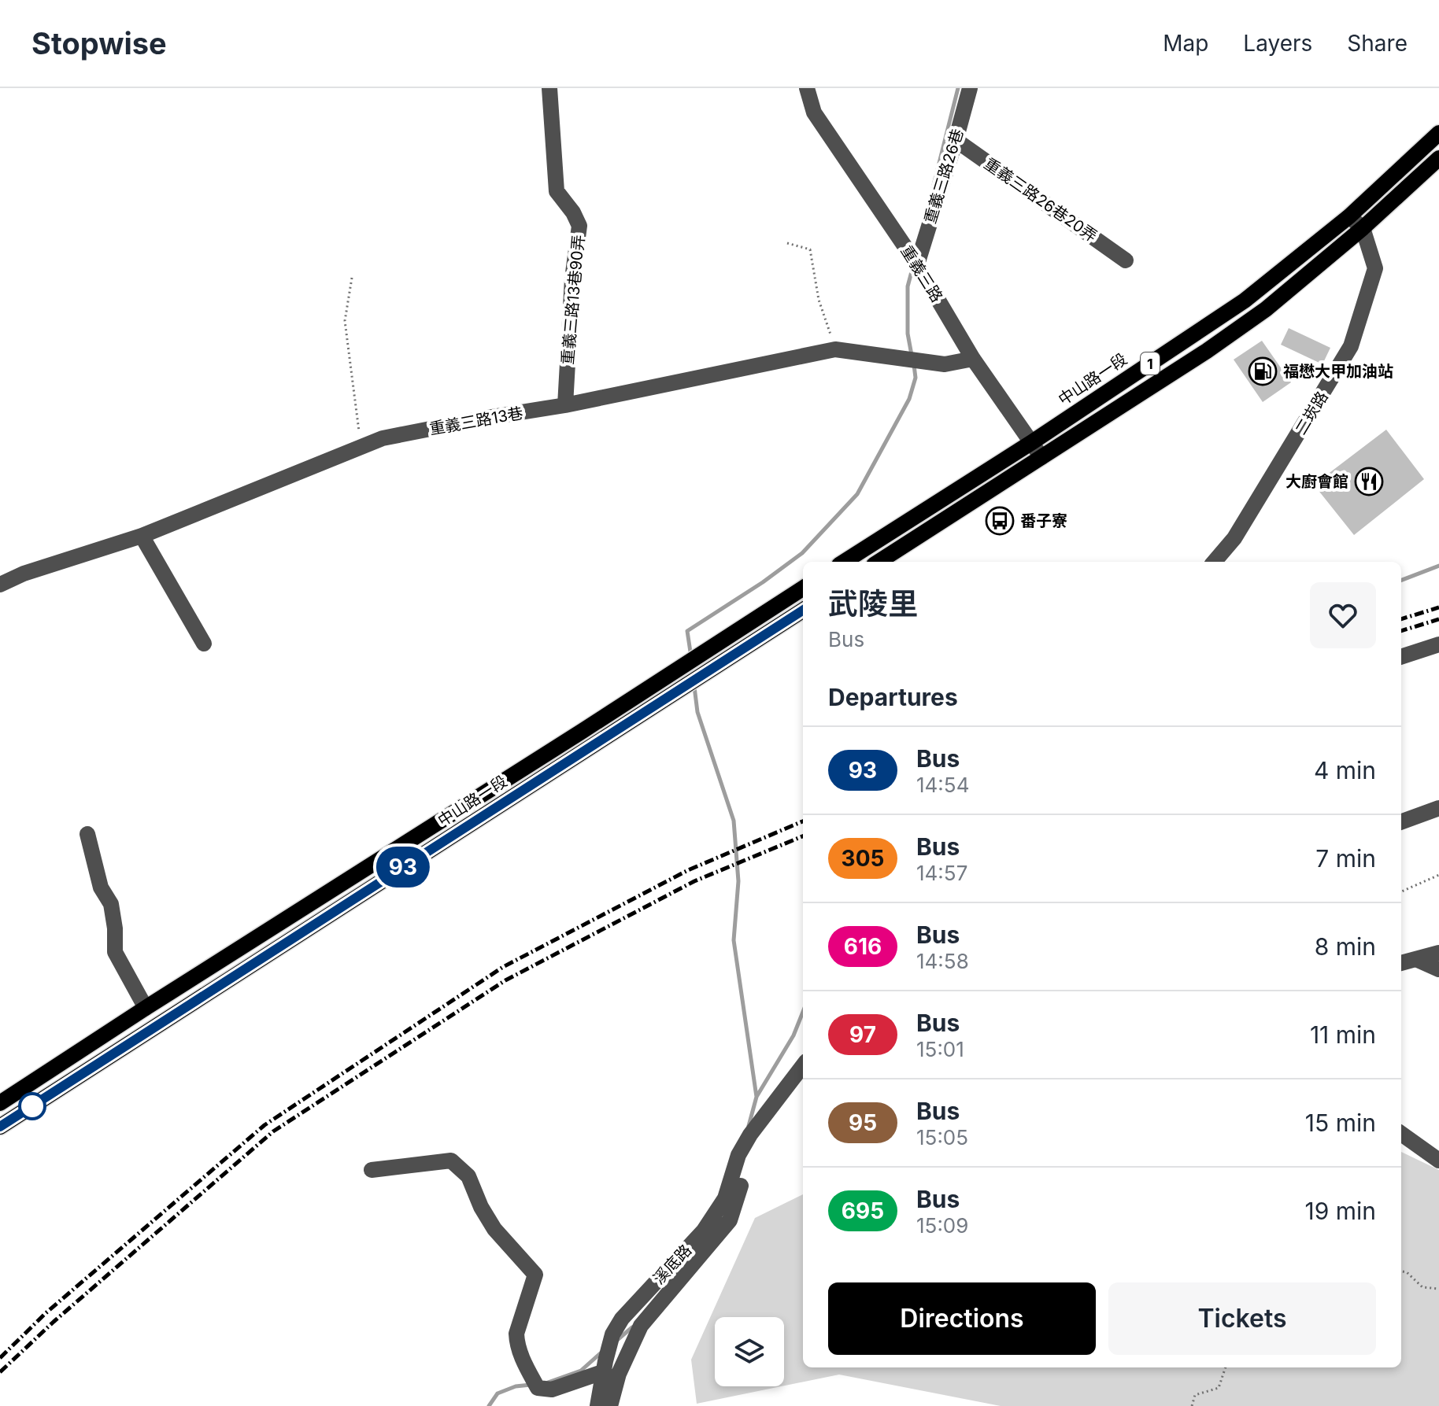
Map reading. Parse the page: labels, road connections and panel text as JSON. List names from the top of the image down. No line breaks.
{"streets":{"main road":["1","中山路一段"],"street":["重義三路26巷","重義三路26巷20弄","重義三路","重義三路13巷90弄","二崁路","重義三路13巷","溪底路"]},"crossings":[["重義三路26巷","重義三路26巷20弄"],["重義三路26巷","重義三路"],["重義三路","1"],["重義三路","中山路一段"],["重義三路","重義三路13巷"],["重義三路13巷90弄","重義三路13巷"],["1","二崁路"]],"places":{"fuel station":["福懋大甲加油站"],"restaurant":["大廚會館"],"bus stop":["番子寮"]},"lines":["bus line 93"],"page":{"header":"Stopwise","nav":["Map","Layers","Share"],"on_map":"93","heading":[["武陵里","Bus"],"Departures"],"list":[{"mark":"93","name":"Bus","note":"14:54","value":"4 min"},{"mark":"305","name":"Bus","note":"14:57","value":"7 min"},{"mark":"616","name":"Bus","note":"14:58","value":"8 min"},{"mark":"97","name":"Bus","note":"15:01","value":"11 min"},{"mark":"95","name":"Bus","note":"15:05","value":"15 min"},{"mark":"695","name":"Bus","note":"15:09","value":"19 min"}],"buttons":["Directions","Tickets"]}}
